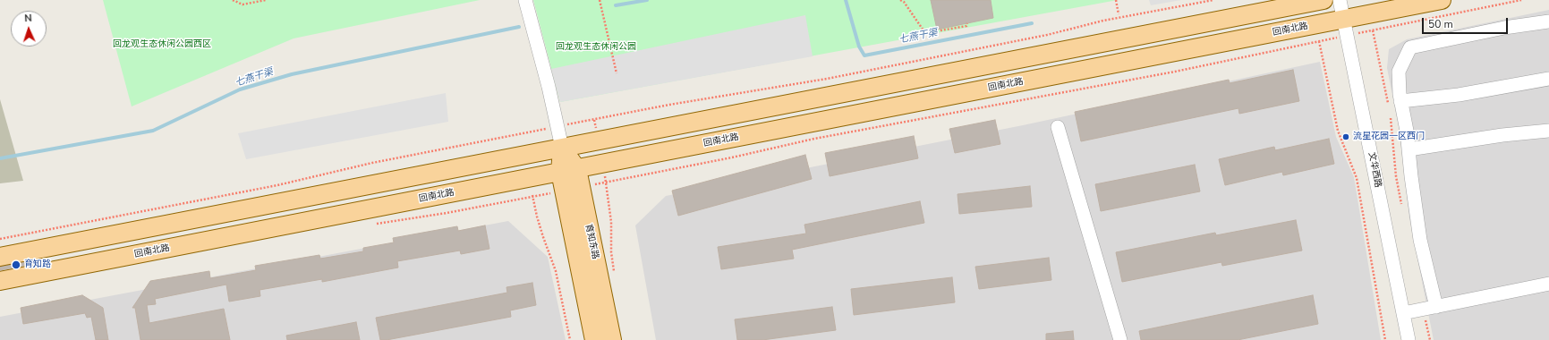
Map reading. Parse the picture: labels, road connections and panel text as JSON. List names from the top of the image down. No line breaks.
{"streets":{"main road":["回南北路","育知东路"],"street":["文华西路"]},"crossings":[["回南北路","文华西路"],["回南北路","育知东路"]],"water":["七燕干渠"],"parks":["回龙观生态休闲公园西区","回龙观生态休闲公园"],"places":["流星花园一区西门","育知路"],"scale_bar":"50 m","north":"top"}
